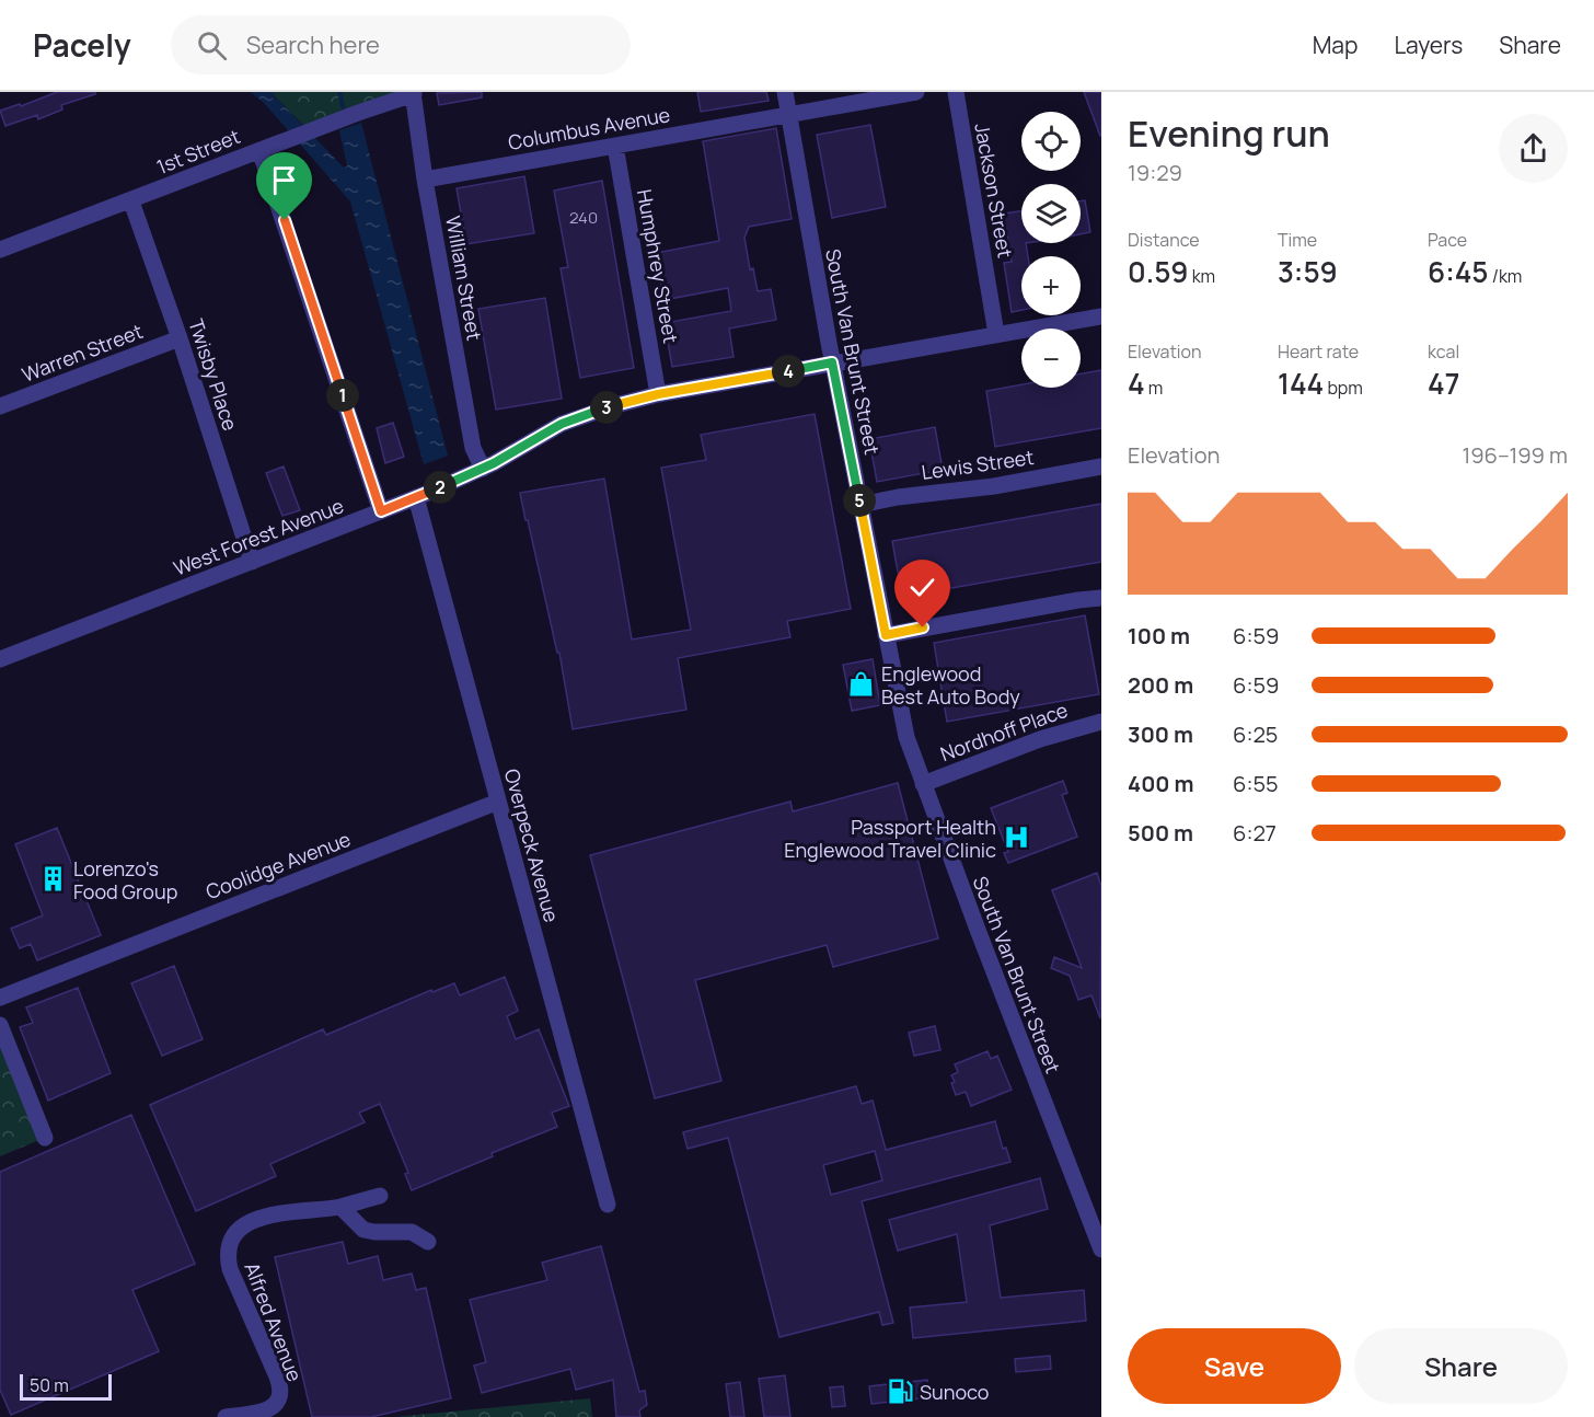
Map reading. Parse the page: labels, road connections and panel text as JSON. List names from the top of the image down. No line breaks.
{"streets":{"street":["Columbus Avenue","1st Street","Jackson Street","Humphrey Street","William Street","South Van Brunt Street","Warren Street","Twisby Place","Lewis Street","West Forest Avenue","Nordhoff Place","Overpeck Avenue","Coolidge Avenue","Alfred Avenue"]},"crossings":[["Columbus Avenue","Humphrey Street"],["Columbus Avenue","William Street"],["Columbus Avenue","South Van Brunt Street"],["1st Street","William Street"],["1st Street","Twisby Place"],["Jackson Street","West Forest Avenue"],["Humphrey Street","West Forest Avenue"],["William Street","West Forest Avenue"],["South Van Brunt Street","Lewis Street"],["South Van Brunt Street","West Forest Avenue"],["South Van Brunt Street","Nordhoff Place"],["Warren Street","Twisby Place"],["Twisby Place","West Forest Avenue"],["West Forest Avenue","Overpeck Avenue"],["Overpeck Avenue","Coolidge Avenue"]],"places":{"shop":["Englewood Best Auto Body"],"hospital":["Passport Health Englewood Travel Clinic"],"building":["Lorenzo's Food Group"],"fuel station":["Sunoco"]},"house_numbers":["240"],"scale_bar":"50 m","page":{"header":"Pacely","search":"Search here","nav":["Map","Layers","Share"],"heading":["Evening run","19:29"],"map_buttons":["+","−"],"stats":[["Distance","0.59 km"],["Time","3:59"],["Pace","6:45 /km"],["Elevation","4 m"],["Heart rate","144 bpm"],["kcal","47"]],"pins":["4","1","3","2","5"],"chart":["Elevation","196–199 m"],"list":[{"name":"100 m","note":"6:59"},{"name":"200 m","note":"6:59"},{"name":"300 m","note":"6:25"},{"name":"400 m","note":"6:55"},{"name":"500 m","note":"6:27"}],"buttons":["Save","Share"],"scale":"50 m"}}
